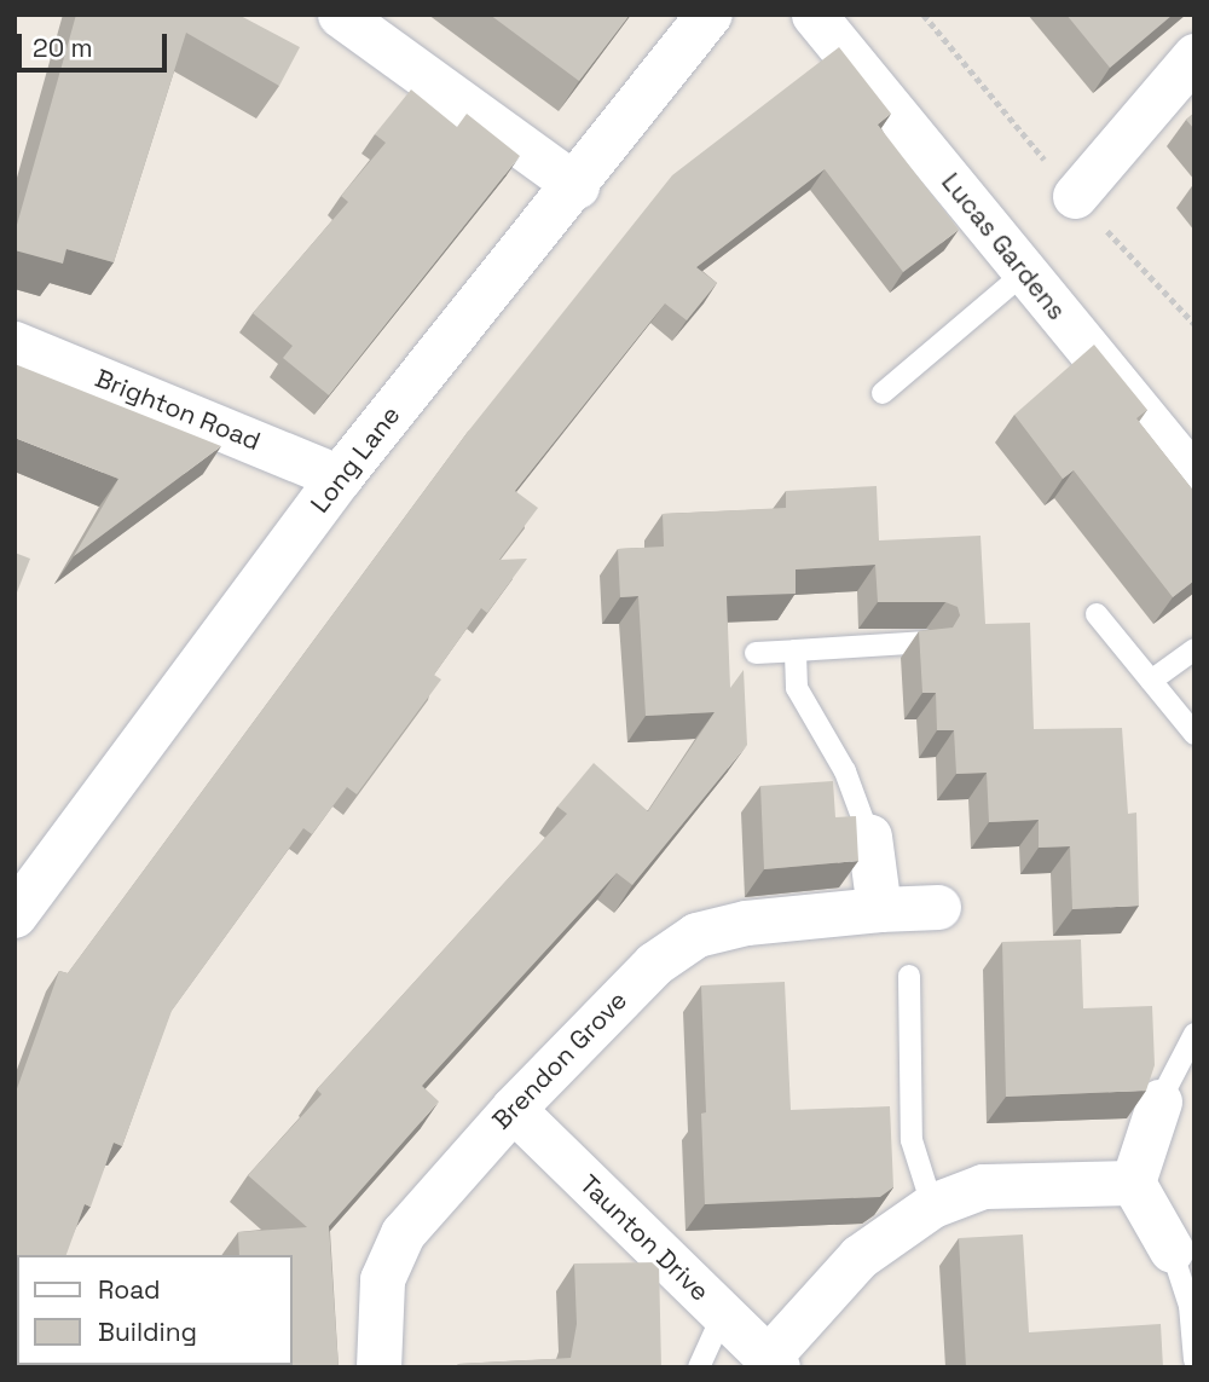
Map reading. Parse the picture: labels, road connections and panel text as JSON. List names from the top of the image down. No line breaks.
{"streets":{"street":["Lucas Gardens","Brighton Road","Long Lane","Brendon Grove","Taunton Drive"]},"crossings":[["Brighton Road","Long Lane"],["Brendon Grove","Taunton Drive"]],"legend":["Road","Building"],"scale_bar":"20 m"}
